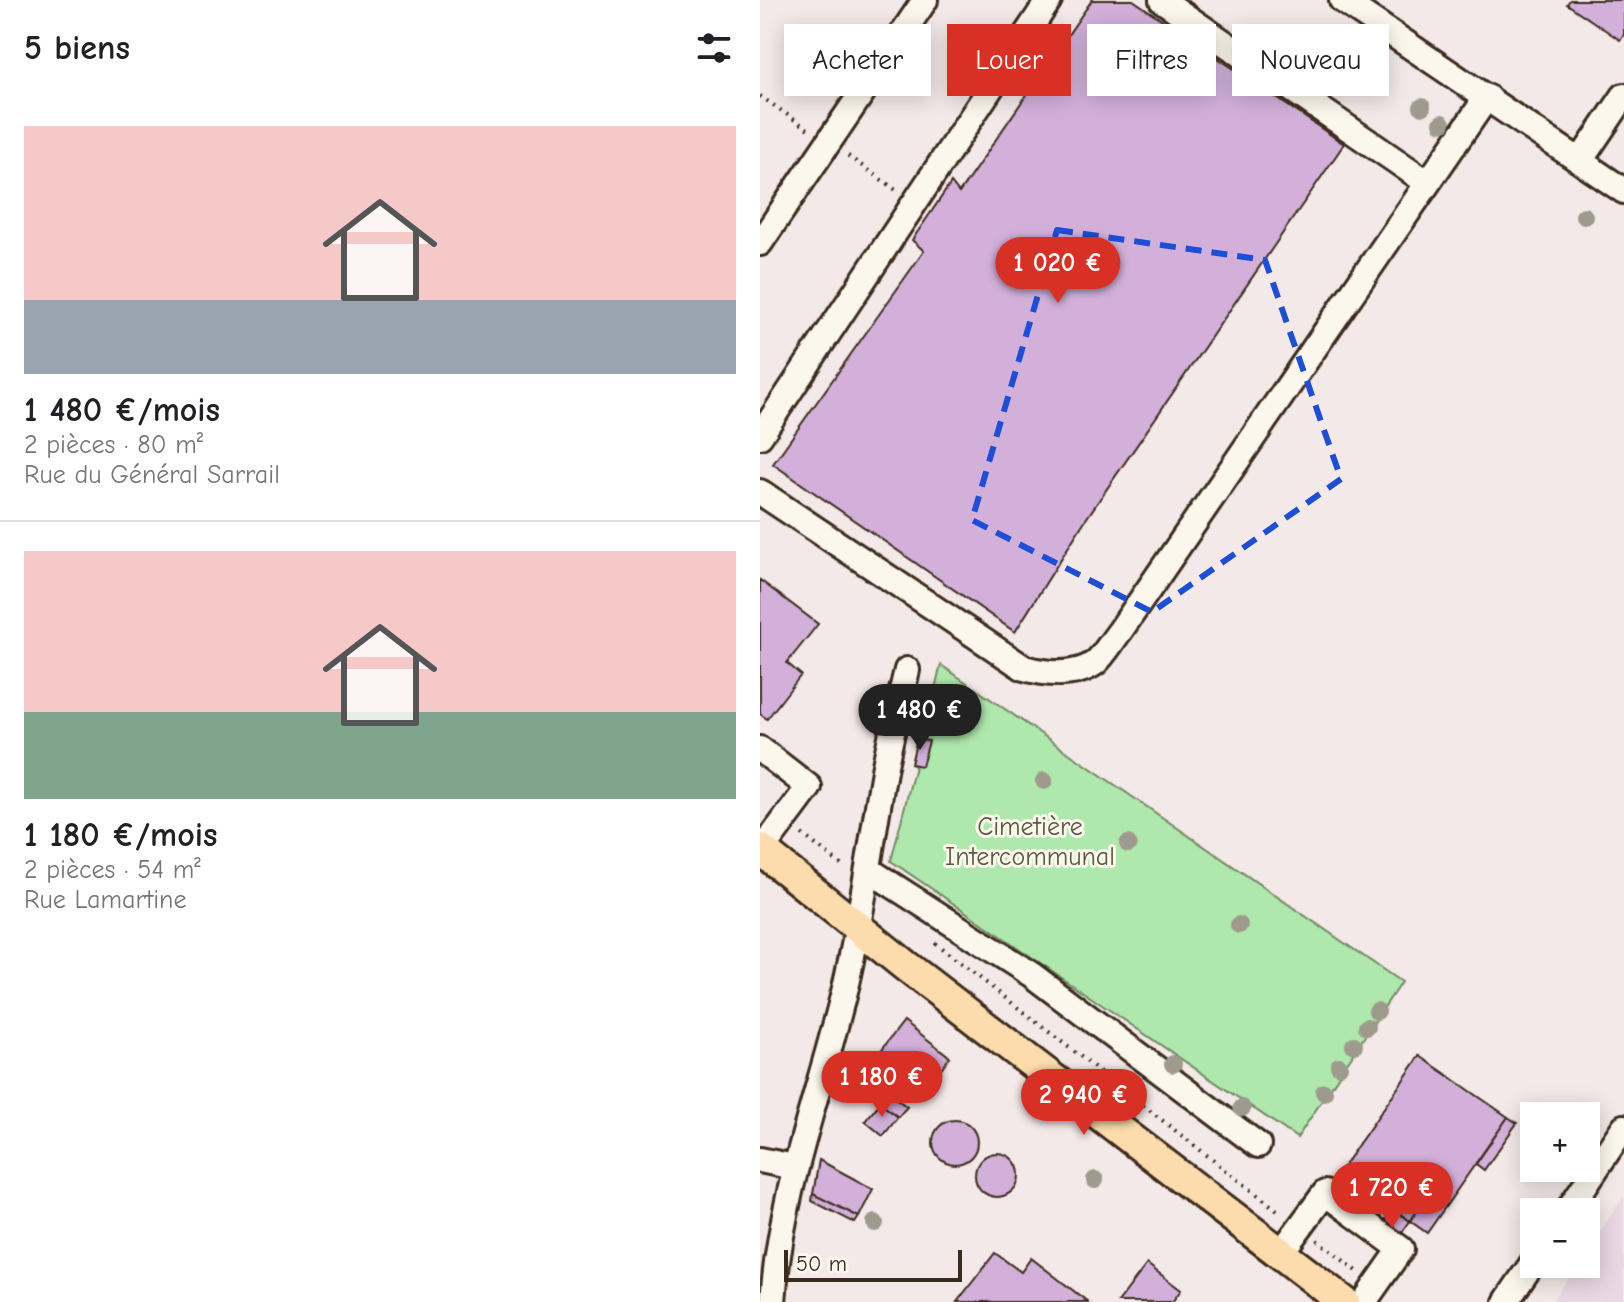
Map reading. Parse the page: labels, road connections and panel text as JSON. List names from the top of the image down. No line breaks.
{"parks":["Cimetière Intercommunal"],"scale_bar":"50 m","page":{"heading":"5 biens","chip":["Acheter","Louer","Filtres","Nouveau"],"list":[{"name":"1 480 €/mois","note":"2 pièces · 80 m² · Rue du Général Sarrail"},{"name":"1 180 €/mois","note":"2 pièces · 54 m² · Rue Lamartine"}],"price":["1 020 €","1 480 €","1 180 €","2 940 €","1 720 €"],"map_buttons":["+","−"],"scale":"50 m"}}
